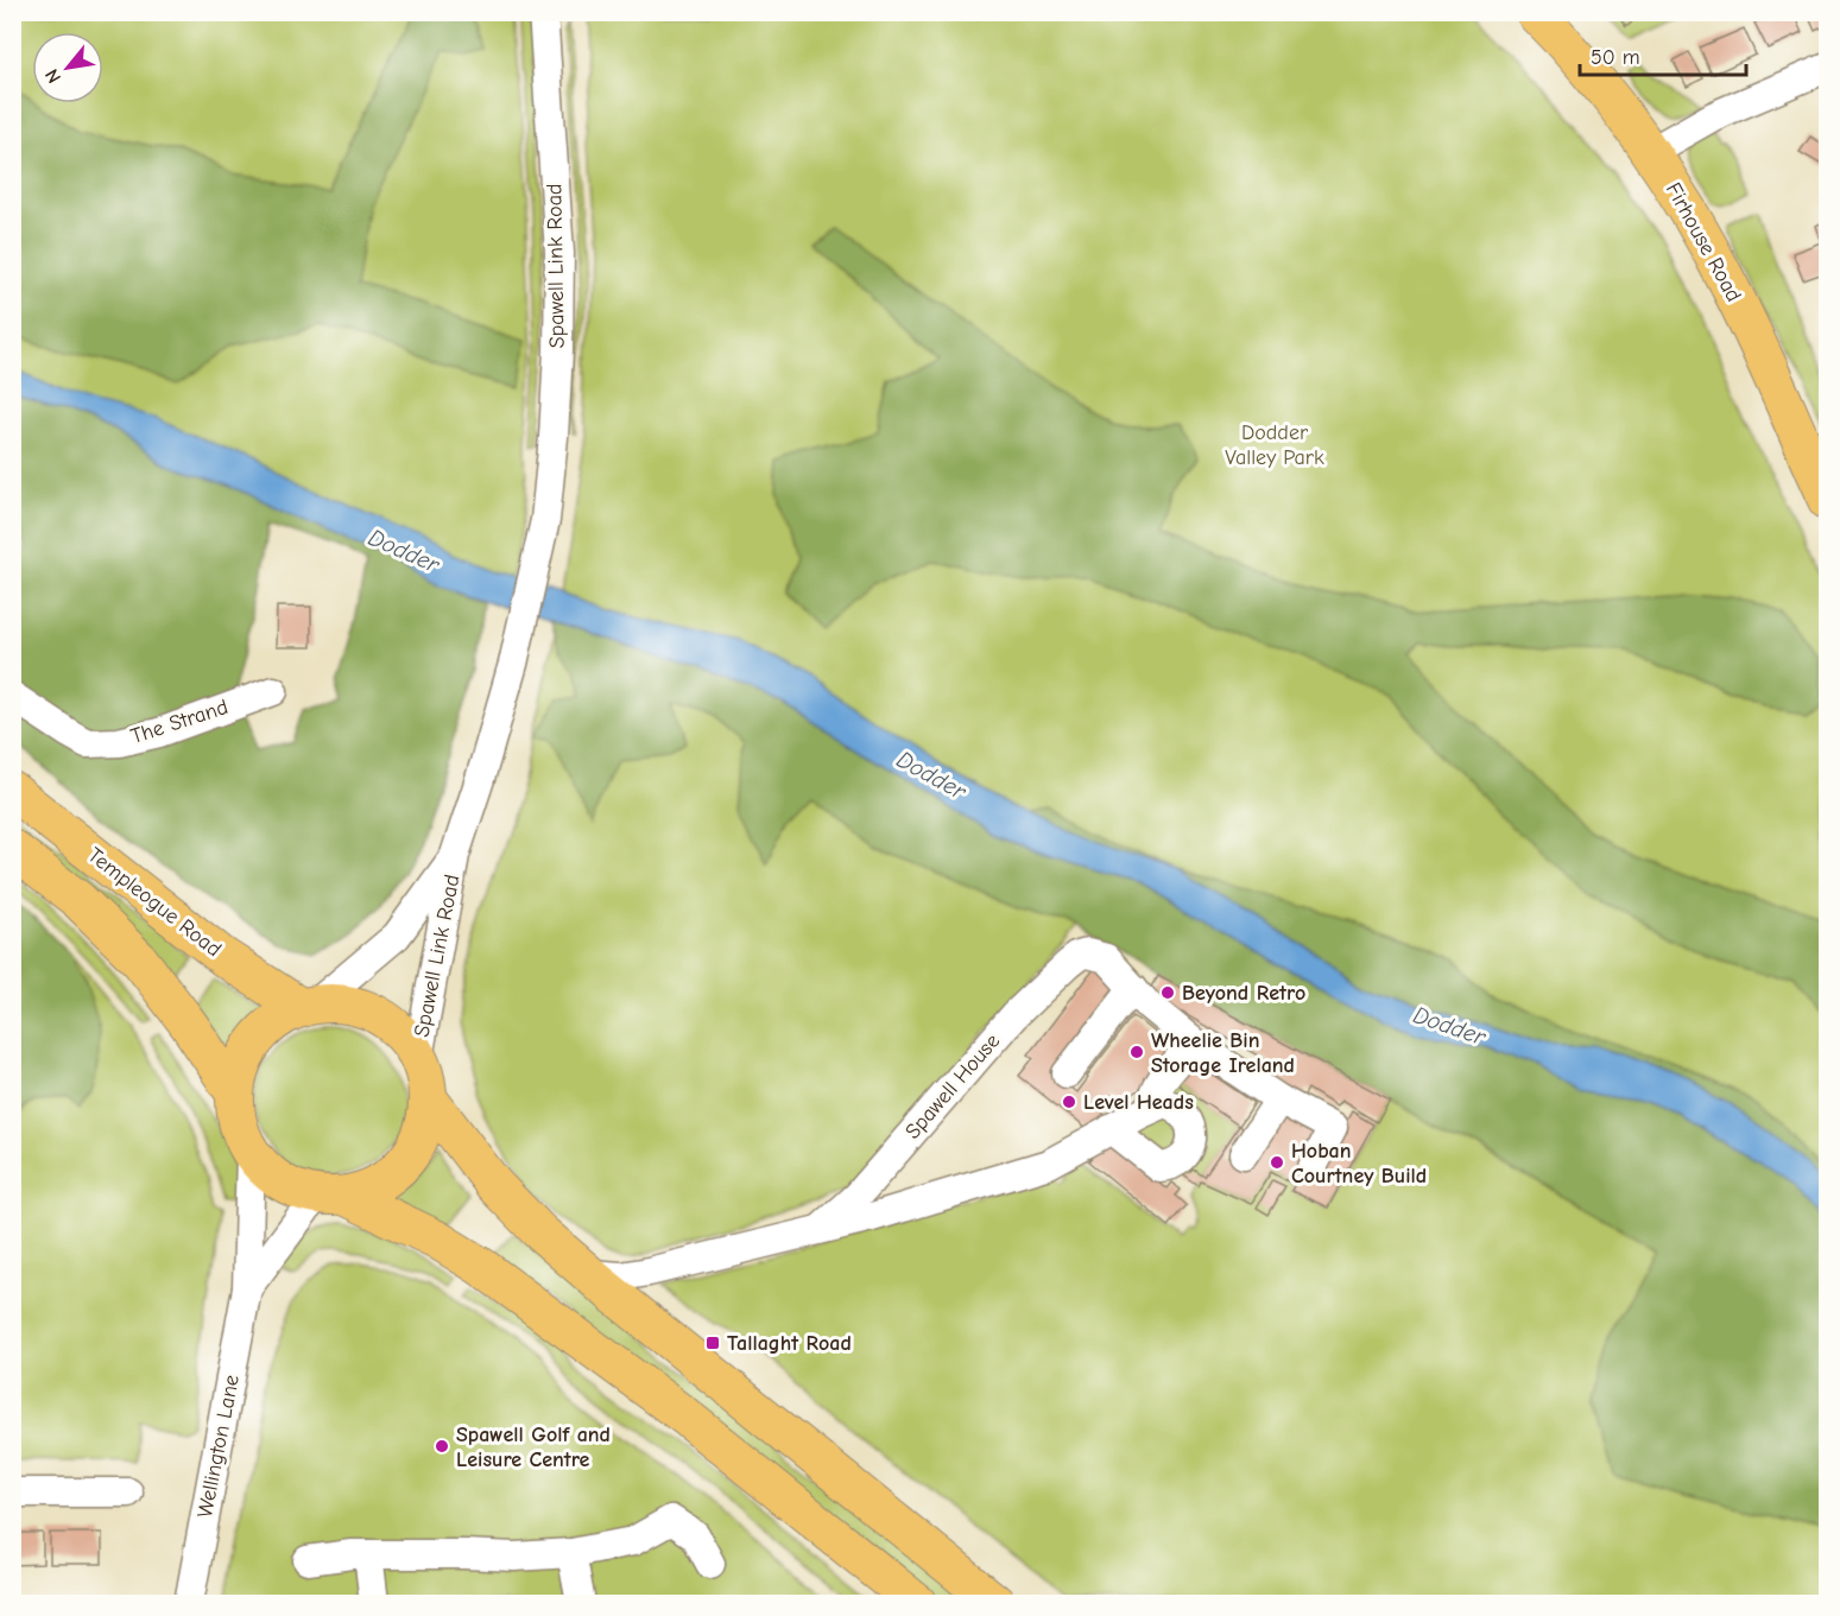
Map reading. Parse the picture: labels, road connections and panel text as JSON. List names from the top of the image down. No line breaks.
{"streets":{"main road":["Firhouse Road","Templeogue Road"],"street":["Spawell Link Road","The Strand","Spawell House","Wellington Lane"]},"crossings":[["Spawell Link Road","Templeogue Road"],["Spawell Link Road","Wellington Lane"],["Templeogue Road","Wellington Lane"]],"water":["Dodder"],"parks":["Dodder Valley Park"],"places":{"other":["Beyond Retro","Wheelie Bin Storage Ireland","Level Heads","Hoban Courtney Build","Spawell Golf and Leisure Centre"],"transit":["Tallaght Road"]},"scale_bar":"50 m","north":"bottom left"}
